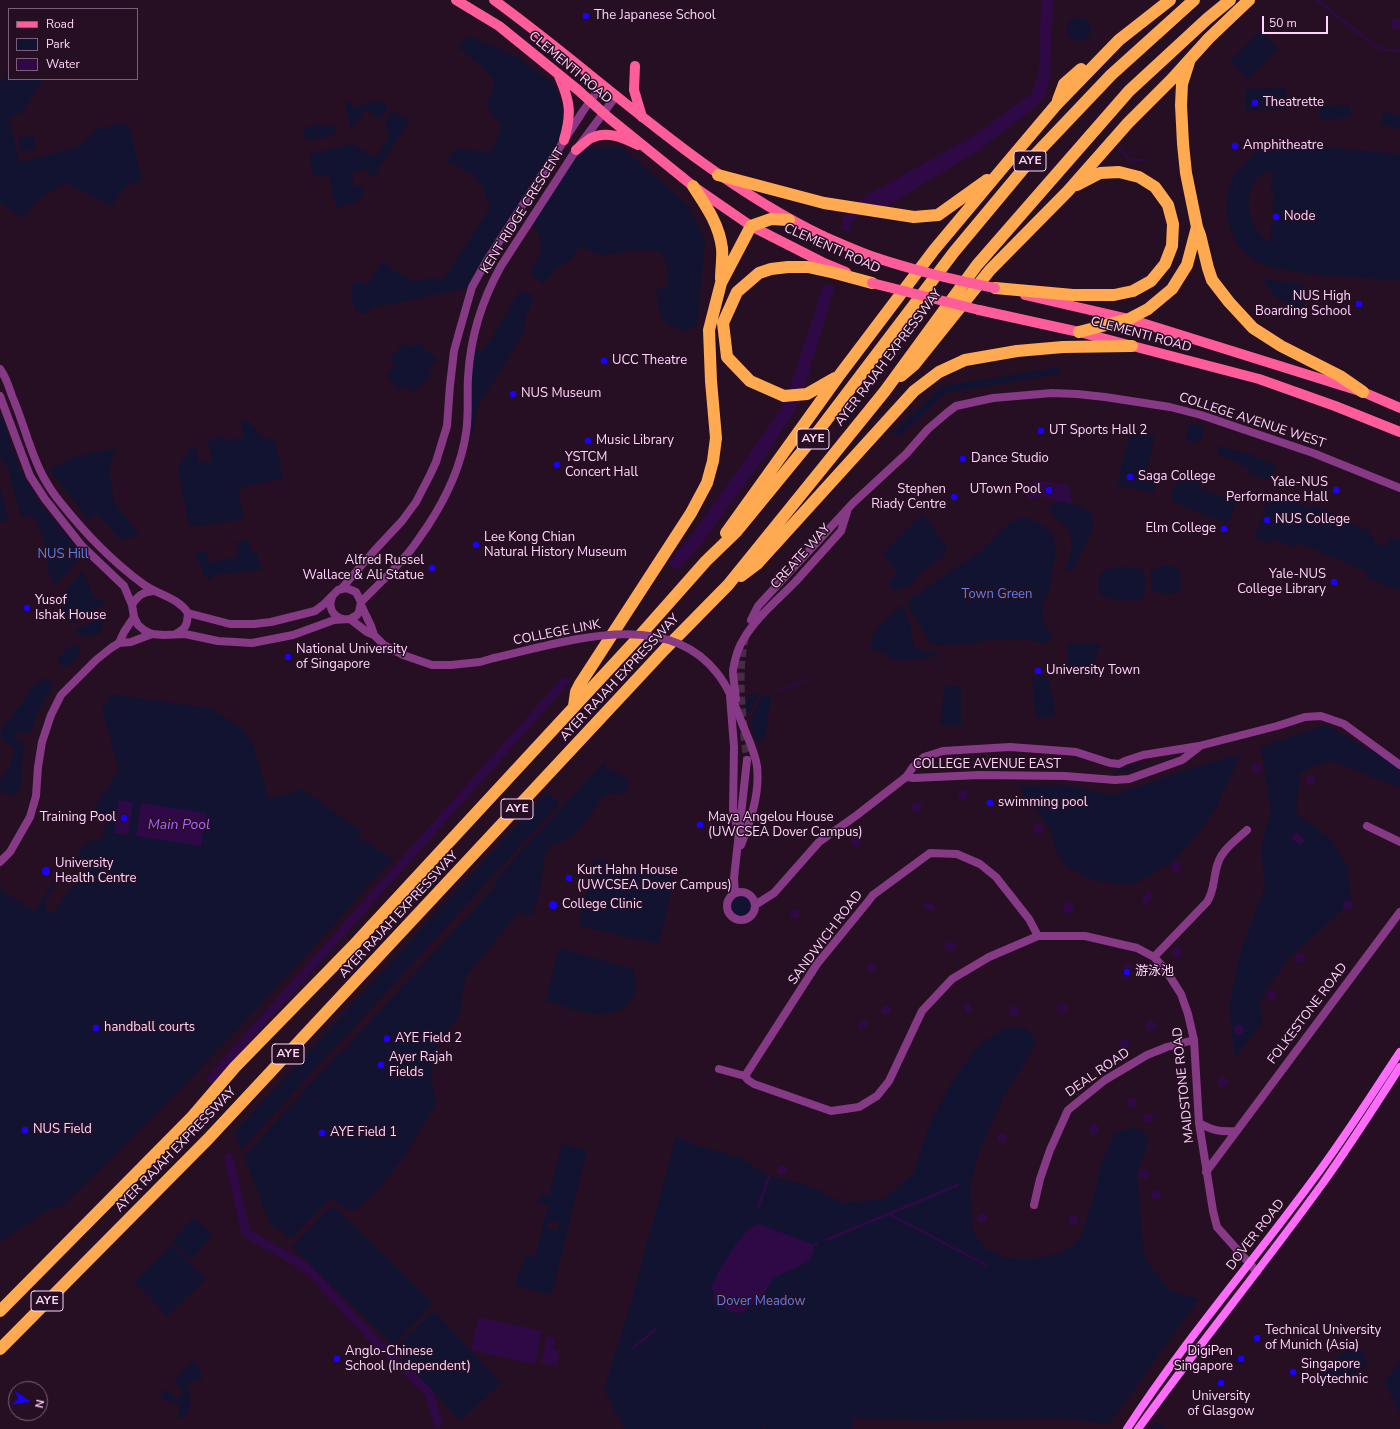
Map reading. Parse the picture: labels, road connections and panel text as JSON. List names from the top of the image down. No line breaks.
{"streets":{"highway":["AYE","AYER RAJAH EXPRESSWAY"],"main road":["CLEMENTI ROAD"],"street":["KENT RIDGE CRESCENT","COLLEGE AVENUE WEST","CREATE WAY","COLLEGE LINK","COLLEGE AVENUE EAST","SANDWICH ROAD","FOLKESTONE ROAD","DEAL ROAD","MAIDSTONE ROAD","DOVER ROAD"]},"crossings":[["CLEMENTI ROAD","KENT RIDGE CRESCENT"],["KENT RIDGE CRESCENT","COLLEGE LINK"],["COLLEGE AVENUE WEST","CREATE WAY"],["CREATE WAY","COLLEGE LINK"],["SANDWICH ROAD","MAIDSTONE ROAD"],["FOLKESTONE ROAD","MAIDSTONE ROAD"],["DEAL ROAD","MAIDSTONE ROAD"],["MAIDSTONE ROAD","DOVER ROAD"]],"water":["Main Pool"],"parks":["NUS Hill","Town Green","Dover Meadow"],"places":["The Japanese School","Theatrette","Amphitheatre","Node","NUS High Boarding School","UCC Theatre","NUS Museum","UT Sports Hall 2","Music Library","Dance Studio","YSTCM Concert Hall","Saga College","UTown Pool","Yale-NUS Performance Hall","Stephen Riady Centre","NUS College","Elm College","Lee Kong Chian Natural History Museum","Alfred Russel Wallace & Ali Statue","Yale-NUS College Library","Yusof Ishak House","National University of Singapore","University Town","swimming pool","Training Pool","Maya Angelou House (UWCSEA Dover Campus)","University Health Centre","Kurt Hahn House (UWCSEA Dover Campus)","College Clinic","游泳池","handball courts","AYE Field 2","Ayer Rajah Fields","NUS Field","AYE Field 1","Technical University of Munich (Asia)","Anglo-Chinese School (Independent)","DigiPen Singapore","Singapore Polytechnic","University of Glasgow"],"legend":["Road","Park","Water"],"scale_bar":"50 m","north":"right"}
